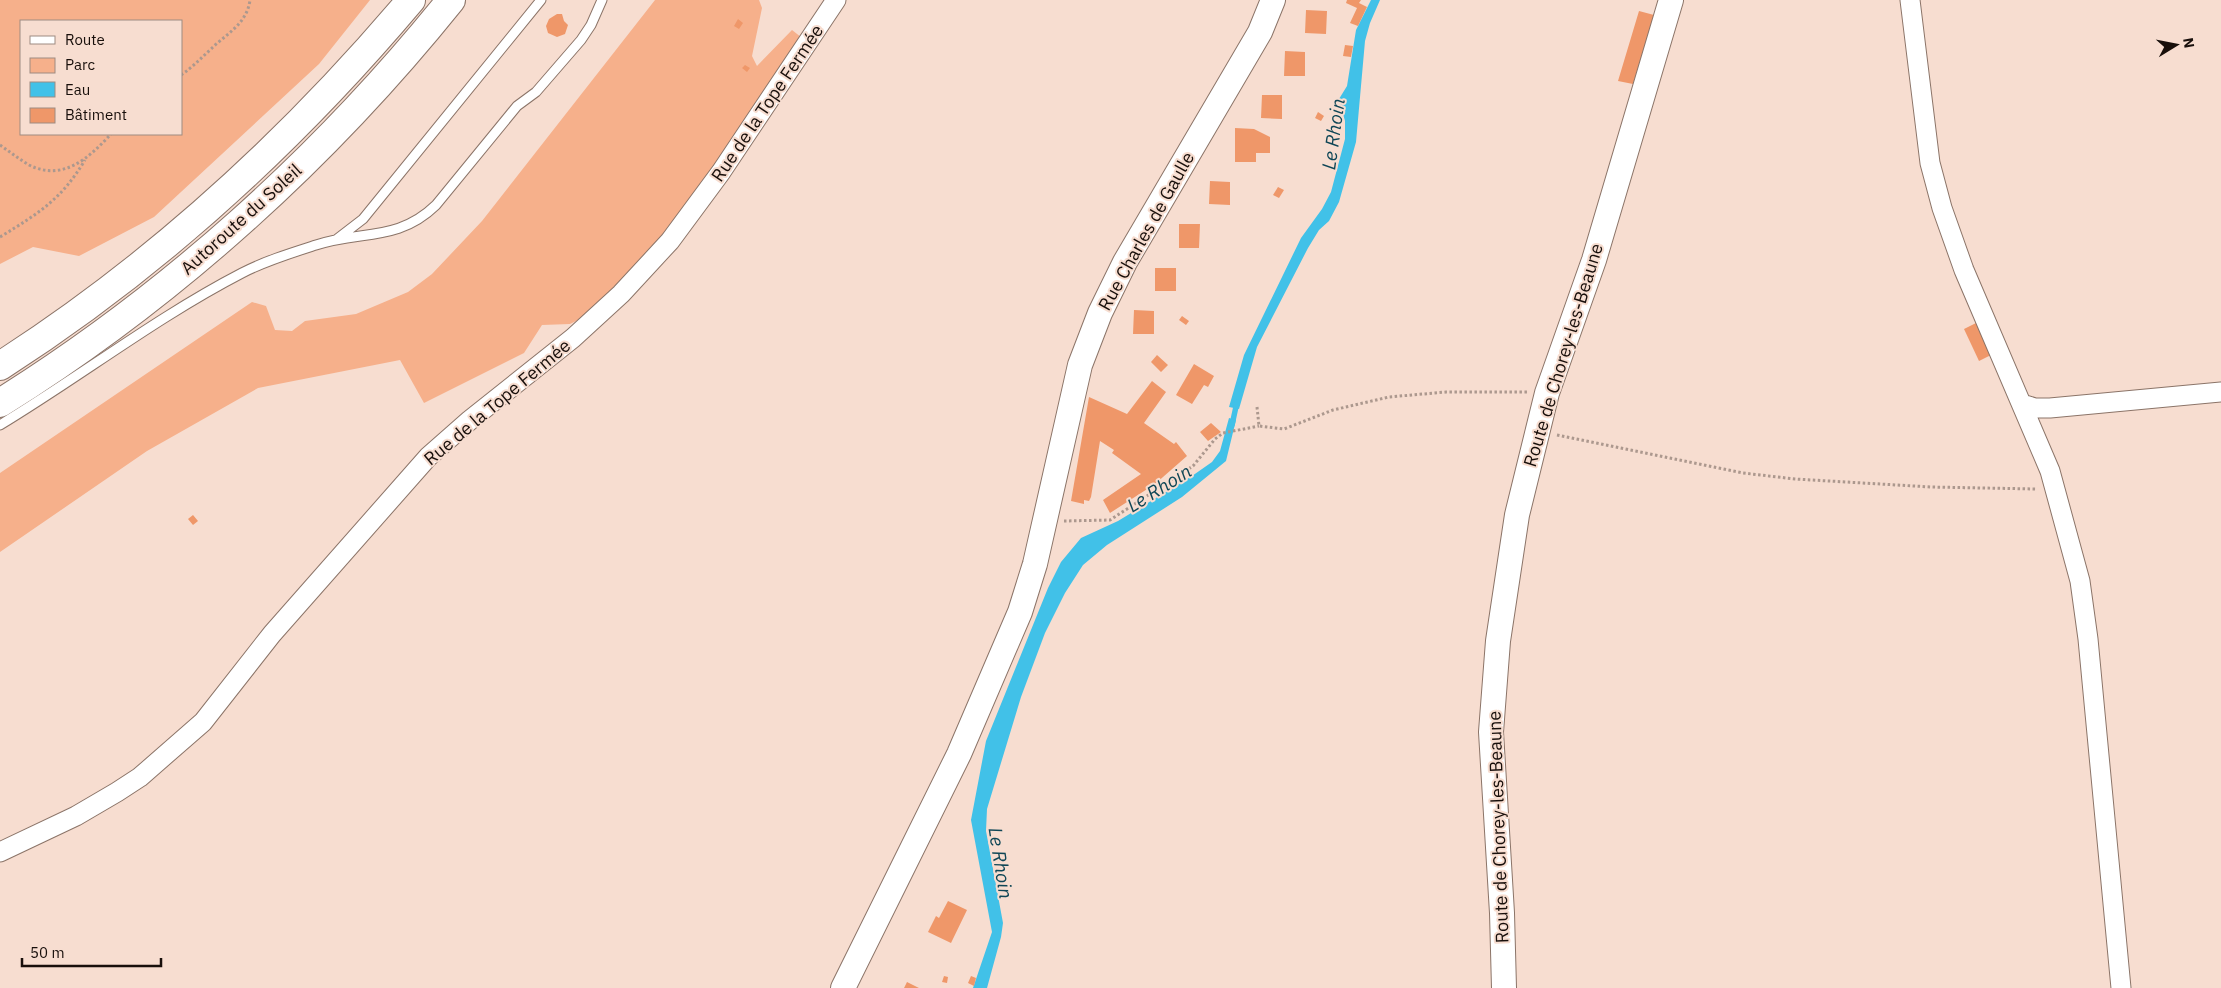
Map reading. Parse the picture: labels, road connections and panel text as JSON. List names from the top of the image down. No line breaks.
{"streets":{"highway":["Autoroute du Soleil"],"street":["Rue de la Tope Fermée","Rue Charles de Gaulle","Route de Chorey-les-Beaune"]},"water":["Le Rhoin"],"legend":["Route","Parc","Eau","Bâtiment"],"scale_bar":"50 m","north":"right"}
